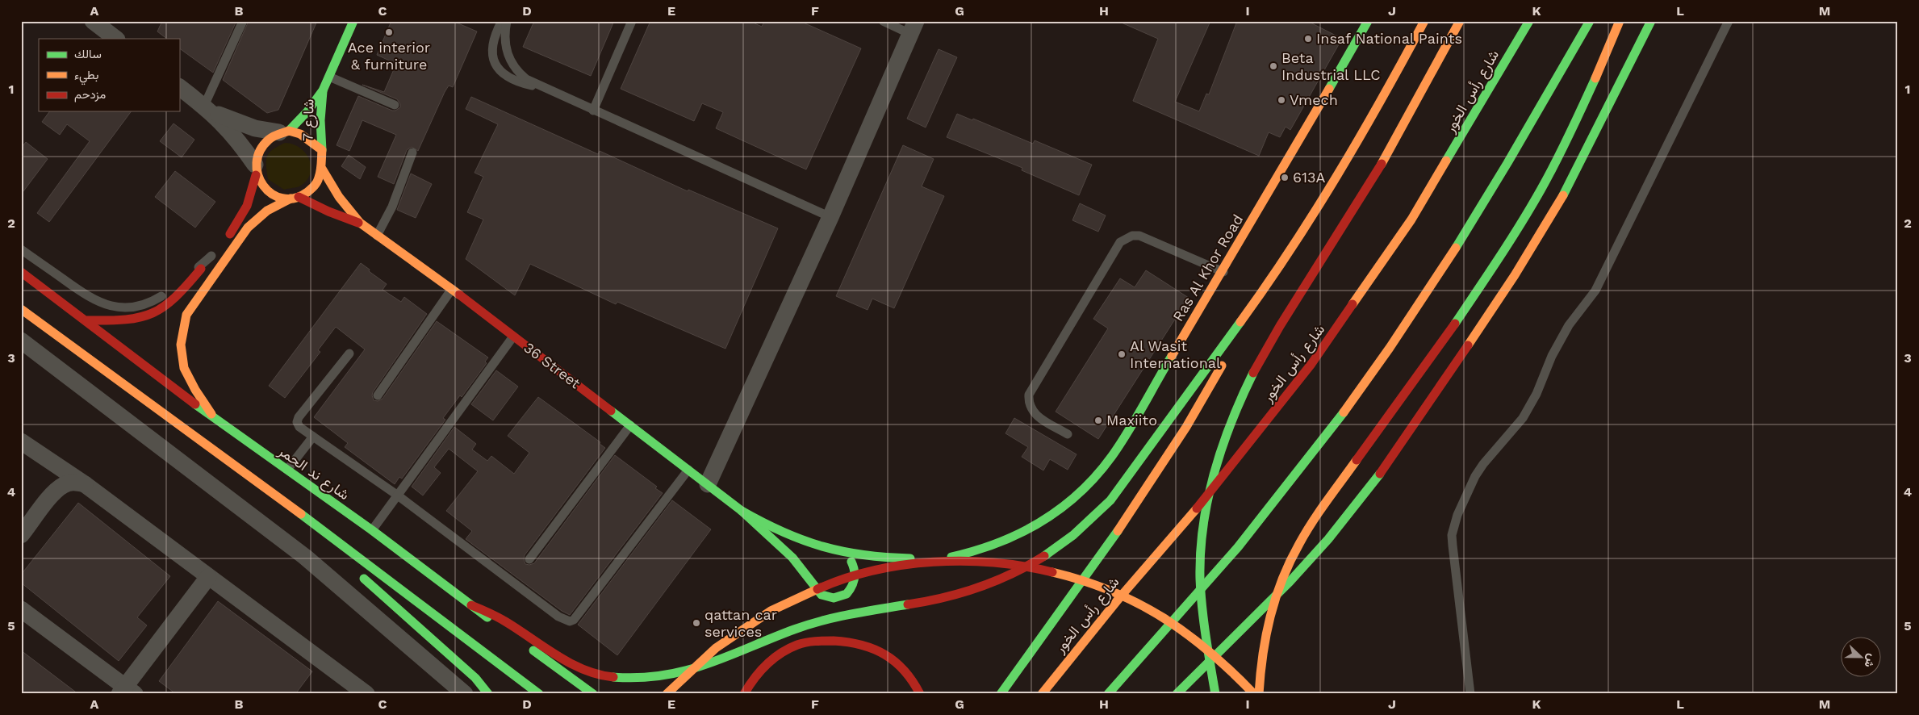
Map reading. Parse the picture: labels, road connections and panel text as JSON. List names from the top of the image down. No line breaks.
{"streets":{"main road":["شارع رأس الخور","شارع 7","Ras Al Khor Road","36 Street","شارع ند الحمر"]},"crossings":[["شارع 7","36 Street"],["Ras Al Khor Road","36 Street"]],"places":["Ace interior & furniture","Insaf National Paints","Beta Industrial LLC","Vmech","613A","Al Wasit International","Maxiito","qattan car services"],"legend":["سالك","بطيء","مزدحم"],"north":"right","grid":{"columns":["A","B","C","D","E","F","G","H","I","J","K","L","M"],"rows":["1","2","3","4","5"]}}
